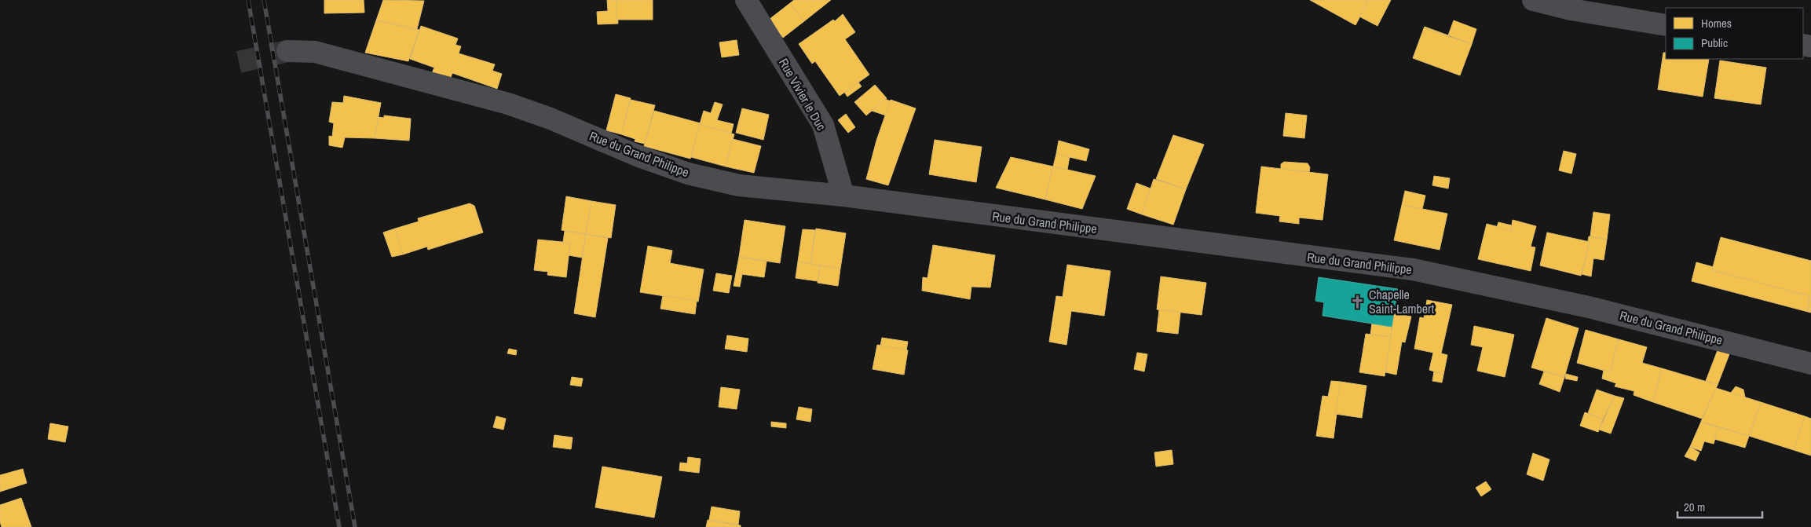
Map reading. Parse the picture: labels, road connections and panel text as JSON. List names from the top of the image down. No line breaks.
{"streets":{"street":["Rue Vivier le Duc","Rue du Grand Philippe"]},"crossings":[["Rue Vivier le Duc","Rue du Grand Philippe"]],"places":{"church":["Chapelle Saint-Lambert"]},"legend":["Homes","Public"],"scale_bar":"20 m"}
